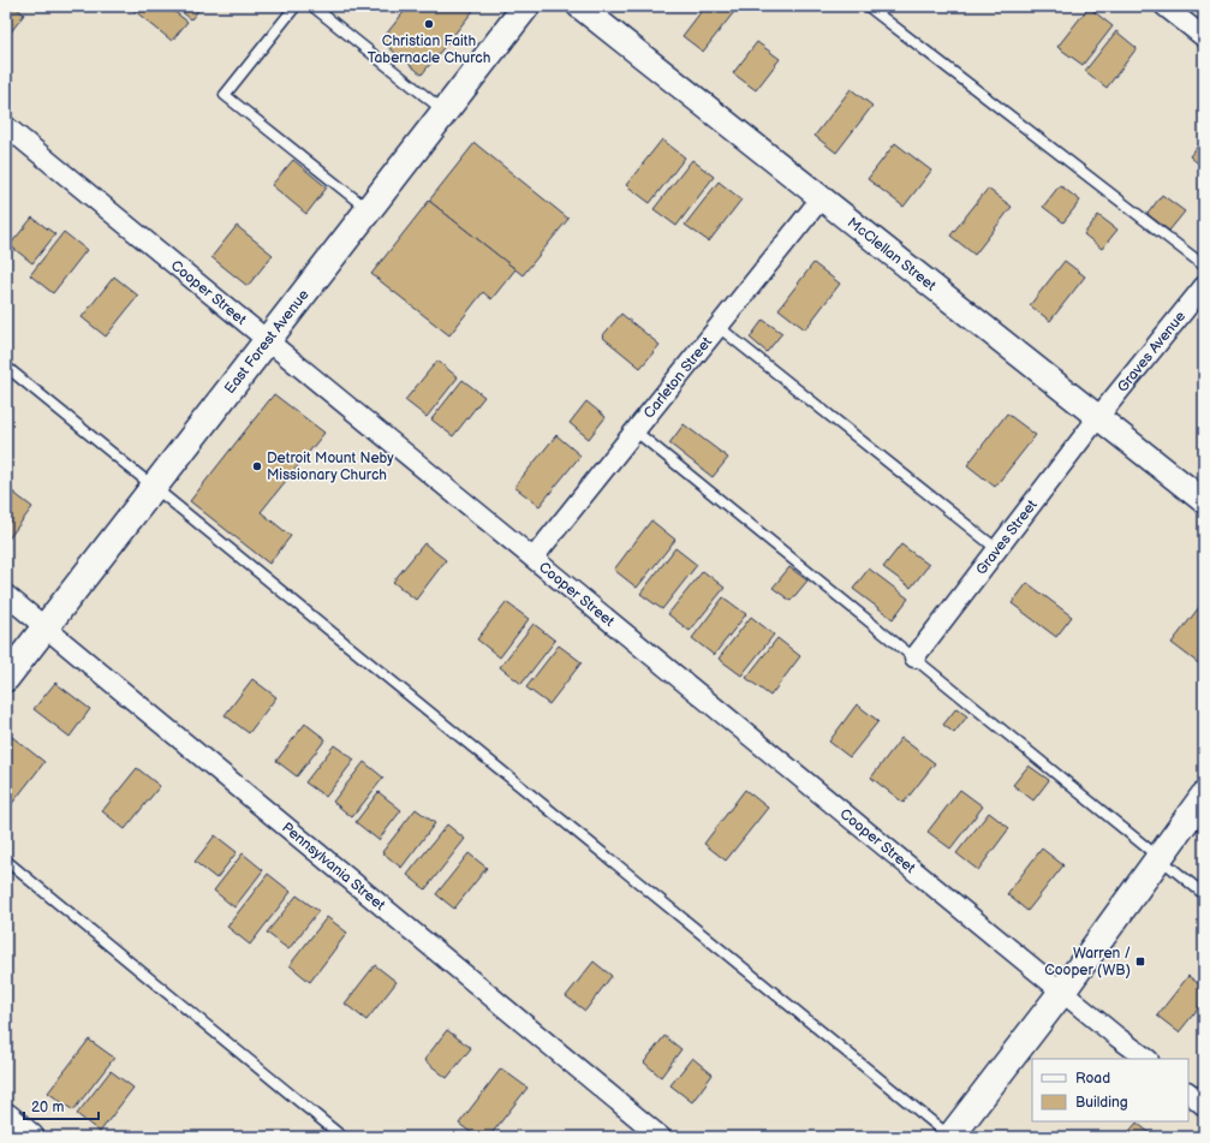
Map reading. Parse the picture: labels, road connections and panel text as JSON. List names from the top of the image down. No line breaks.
{"streets":{"main road":["East Forest Avenue"],"street":["McClellan Street","Cooper Street","Graves Avenue","Carleton Street","Graves Street","Pennsylvania Street"]},"crossings":[["McClellan Street","Graves Avenue"],["McClellan Street","Carleton Street"],["McClellan Street","Graves Street"],["Cooper Street","East Forest Avenue"],["Cooper Street","Carleton Street"],["East Forest Avenue","Pennsylvania Street"],["Graves Avenue","Graves Street"]],"places":{"other":["Christian Faith Tabernacle Church","Detroit Mount Neby Missionary Church"],"transit":["Warren / Cooper (WB)"]},"legend":["Road","Building"],"scale_bar":"20 m"}
